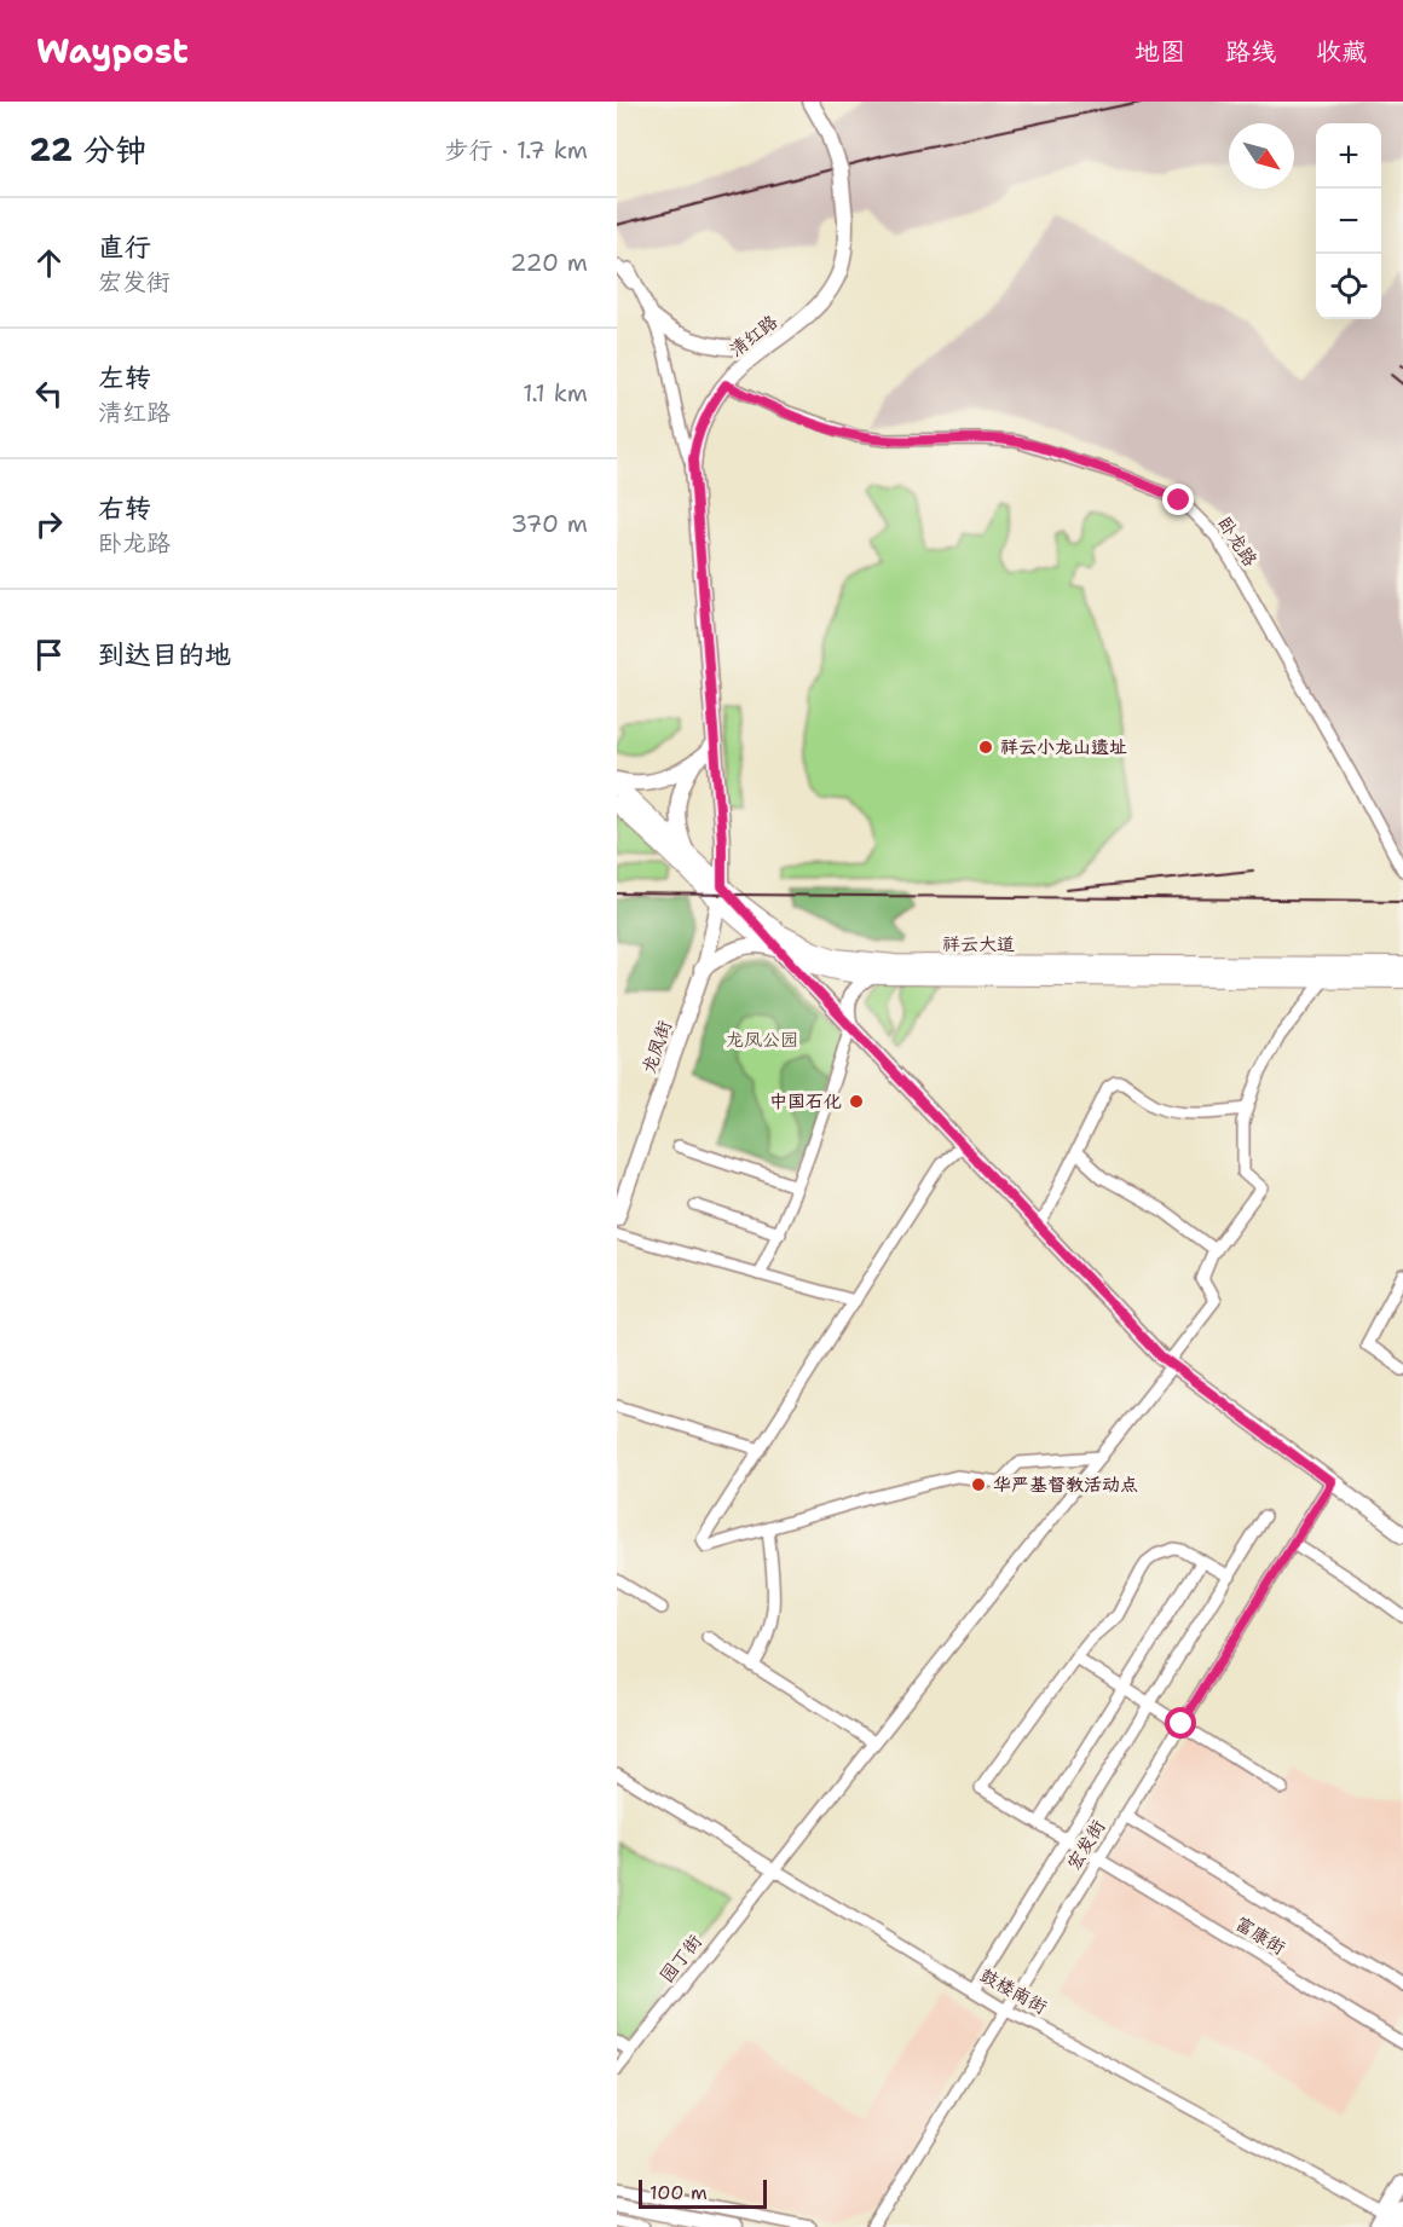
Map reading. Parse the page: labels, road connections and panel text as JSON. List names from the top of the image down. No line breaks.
{"streets":{"highway":["祥云大道"],"main road":["清红路","龙凤街"],"street":["卧龙路","宏发街","富康街","园丁街","鼓楼南街"]},"crossings":[["清红路","卧龙路"],["清红路","祥云大道"],["清红路","龙凤街"],["祥云大道","龙凤街"],["宏发街","富康街"],["宏发街","鼓楼南街"],["园丁街","鼓楼南街"]],"parks":["龙凤公园"],"places":["祥云小龙山遗址","中国石化","华严基督教活动点"],"scale_bar":"100 m","north":"bottom right","page":{"header":"Waypost","nav":["地图","路线","收藏"],"heading":["22 分钟","步行 · 1.7 km"],"map_buttons":["+","−"],"list":[["直行","宏发街","220 m"],["左转","清红路","1.1 km"],["右转","卧龙路","370 m"],"到达目的地"],"scale":"100 m"}}
